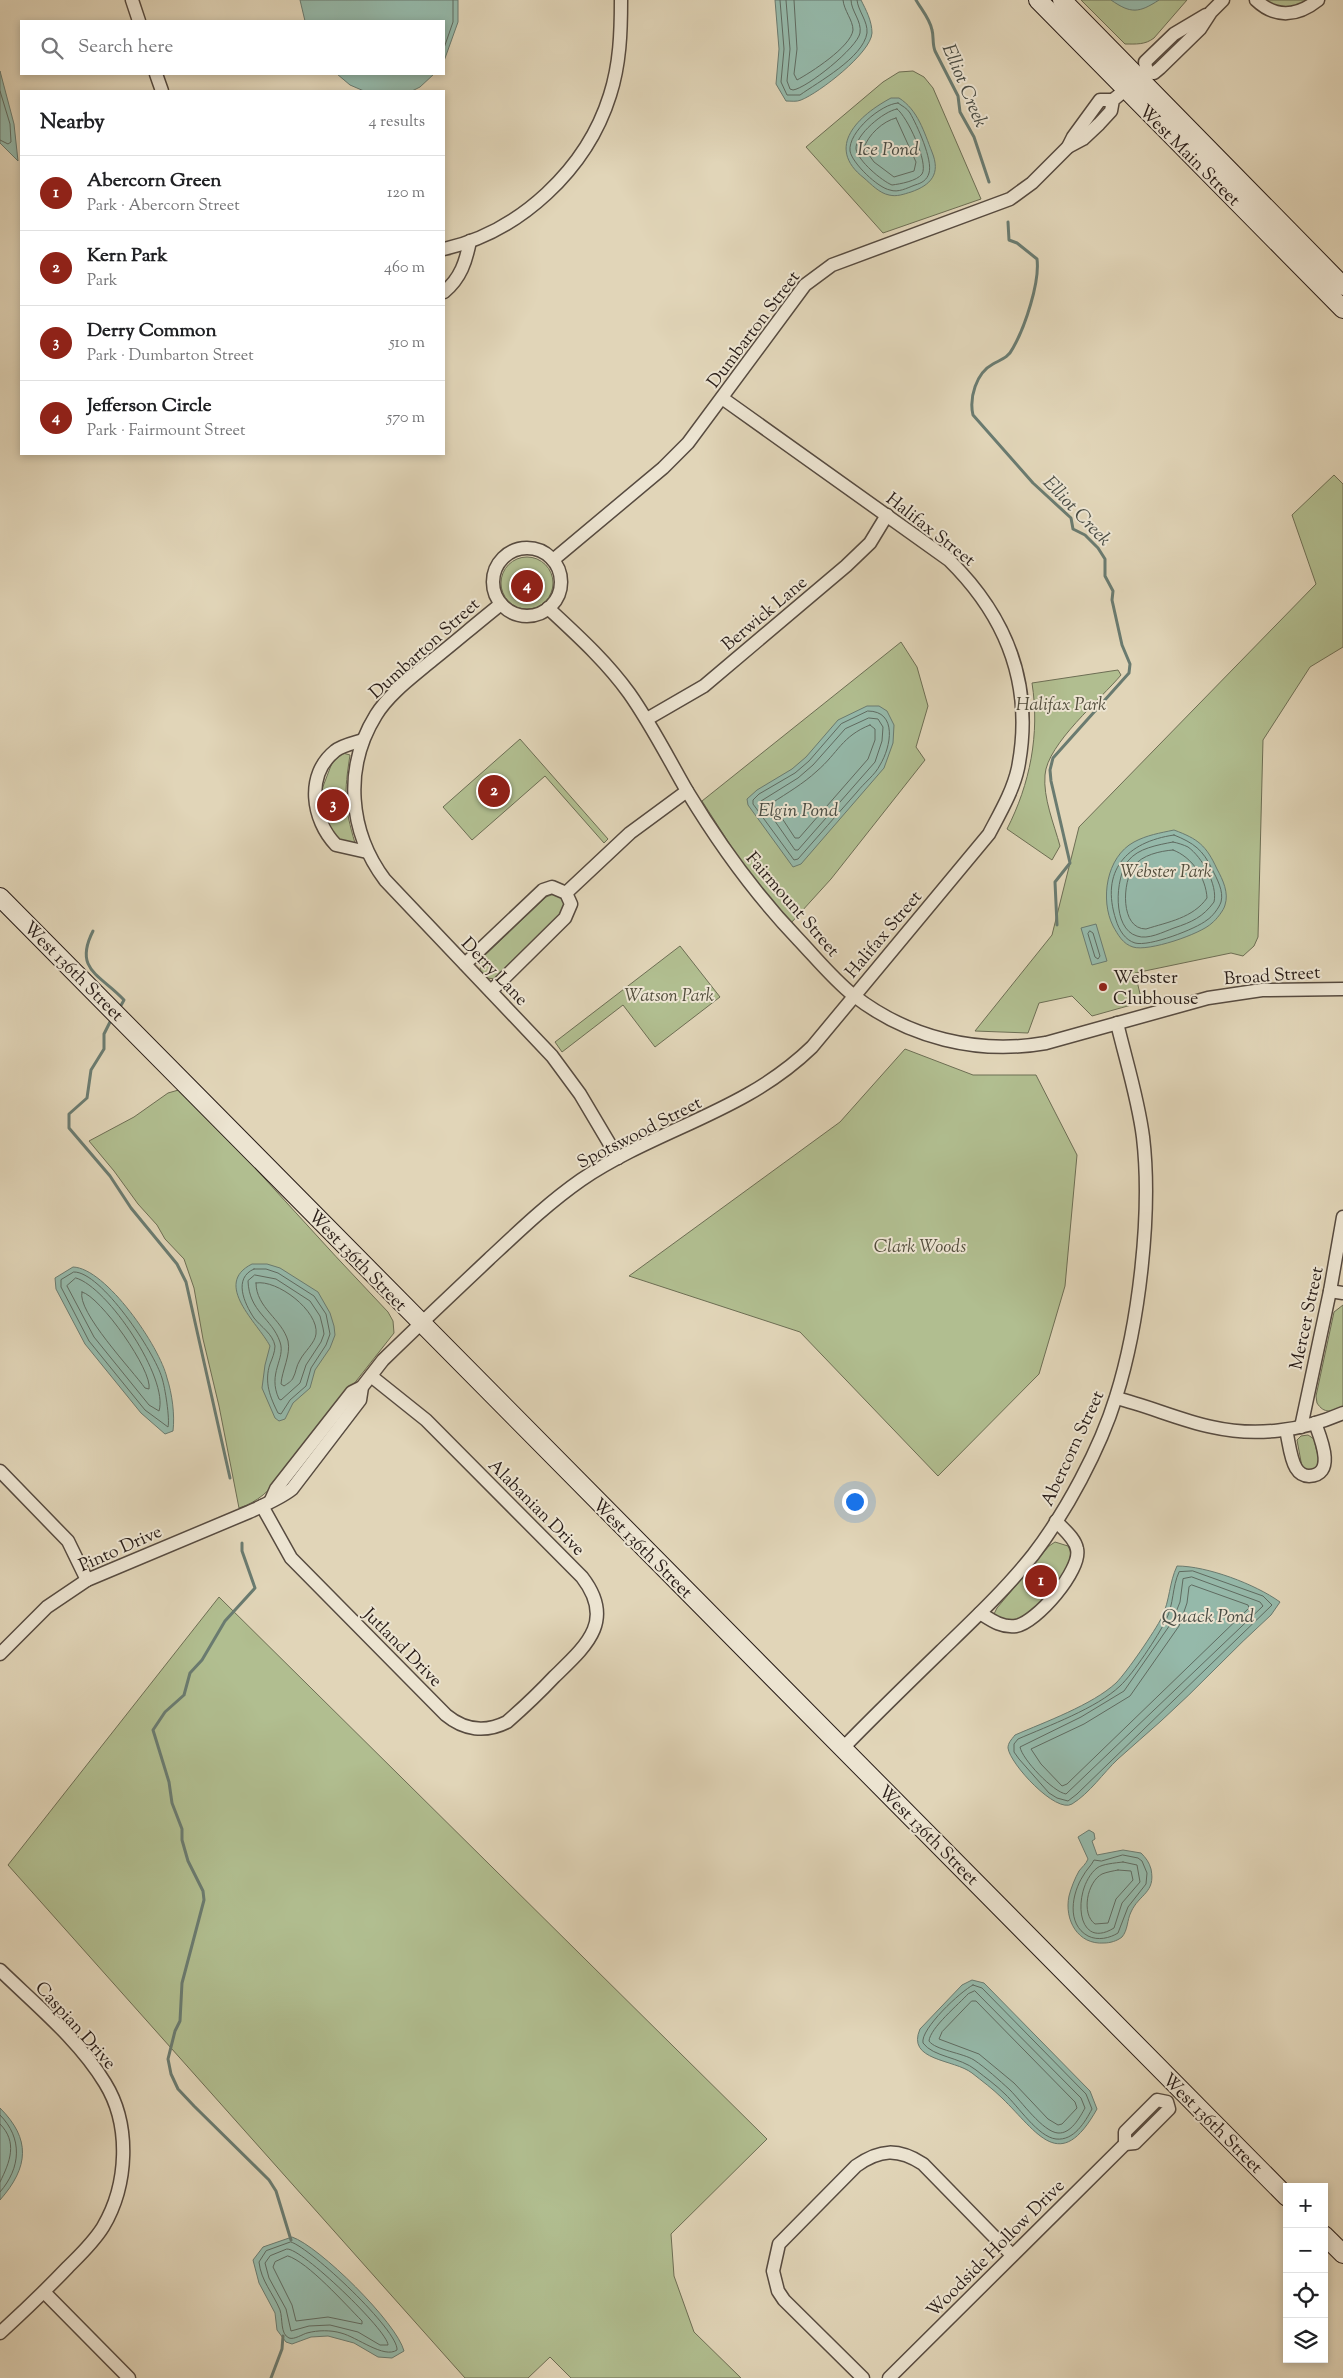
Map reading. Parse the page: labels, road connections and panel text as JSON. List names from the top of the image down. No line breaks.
{"streets":{"street":["West Main Street","Dumbarton Street","Halifax Street","Berwick Lane","Fairmount Street","West 136th Street","Derry Lane","Broad Street","Spotswood Street","Mercer Street","Abercorn Street","Alabanian Drive","Pinto Drive","Jutland Drive","Caspian Drive","Woodside Hollow Drive"]},"crossings":[["West Main Street","Dumbarton Street"],["Dumbarton Street","Halifax Street"],["Dumbarton Street","Fairmount Street"],["Dumbarton Street","Derry Lane"],["Halifax Street","Berwick Lane"],["Halifax Street","Fairmount Street"],["Halifax Street","Spotswood Street"],["Berwick Lane","Fairmount Street"],["Fairmount Street","Broad Street"],["Fairmount Street","Spotswood Street"],["Fairmount Street","Abercorn Street"],["West 136th Street","Spotswood Street"],["West 136th Street","Abercorn Street"],["West 136th Street","Pinto Drive"],["West 136th Street","Woodside Hollow Drive"],["Derry Lane","Spotswood Street"],["Broad Street","Abercorn Street"],["Spotswood Street","Pinto Drive"],["Alabanian Drive","Pinto Drive"],["Alabanian Drive","Jutland Drive"],["Pinto Drive","Jutland Drive"]],"water":["Elliot Creek","Ice Pond","Elgin Pond","Quack Pond"],"parks":["Halifax Park","Webster Park","Watson Park","Clark Woods"],"places":["Webster Clubhouse"],"page":{"search":"Search here","heading":["Nearby","4 results"],"list":[{"mark":"1","name":"Abercorn Green","note":"Park · Abercorn Street","value":"120 m"},{"mark":"2","name":"Kern Park","note":"Park","value":"460 m"},{"mark":"3","name":"Derry Common","note":"Park · Dumbarton Street","value":"510 m"},{"mark":"4","name":"Jefferson Circle","note":"Park · Fairmount Street","value":"570 m"}],"pins":["4","2","3","1"],"map_buttons":["+","−"]}}
